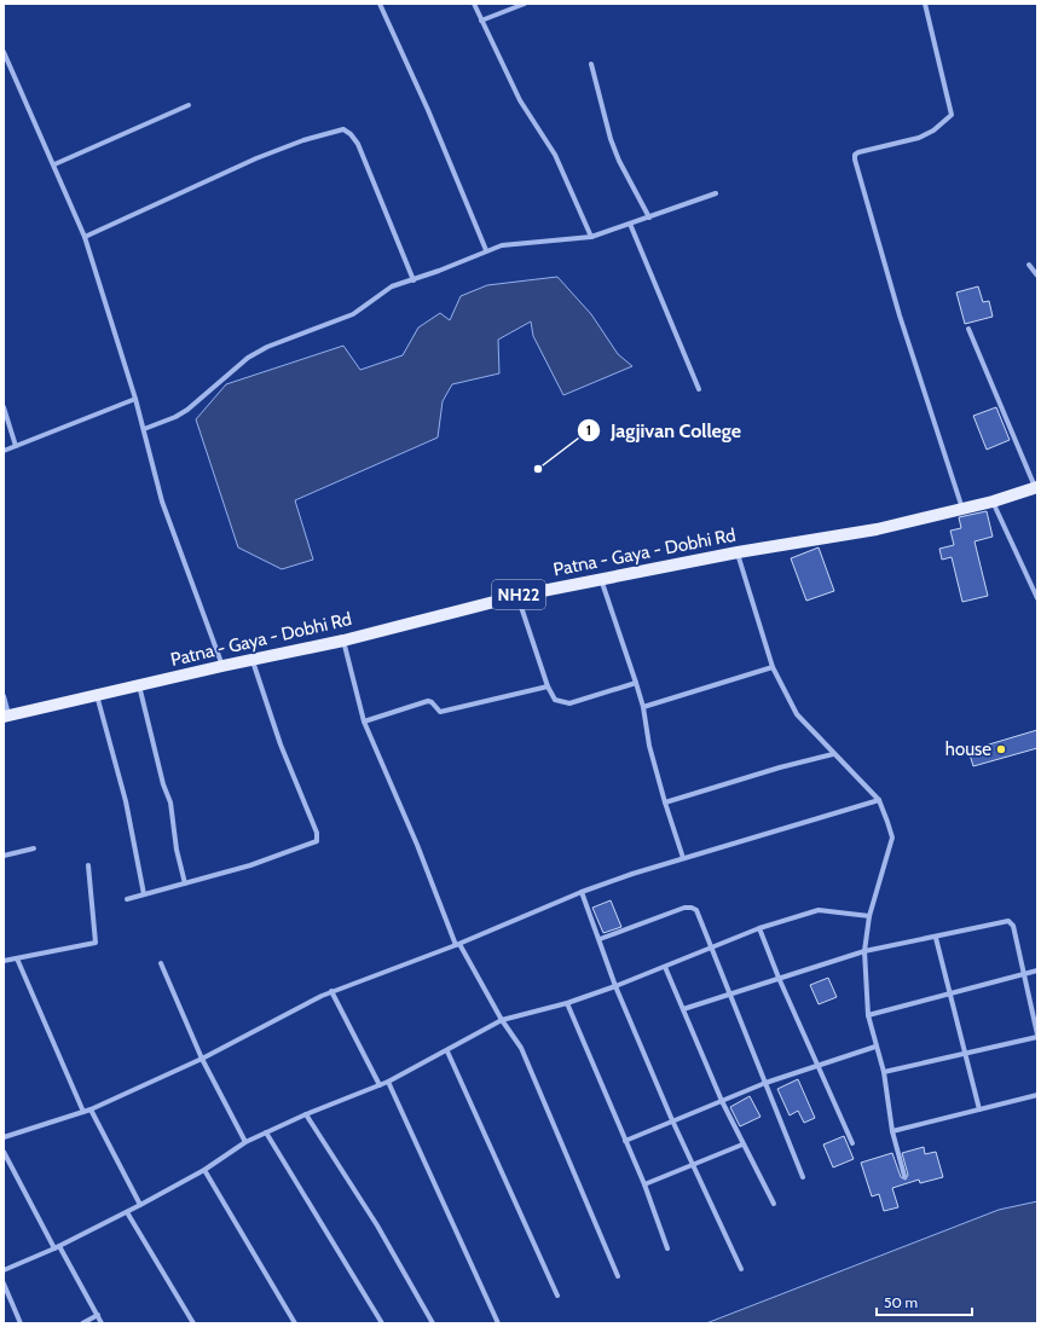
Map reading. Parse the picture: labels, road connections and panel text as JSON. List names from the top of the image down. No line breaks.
{"streets":{"main road":["Patna - Gaya - Dobhi Rd","NH22"]},"places":["Jagjivan College","house"],"scale_bar":"50 m"}
